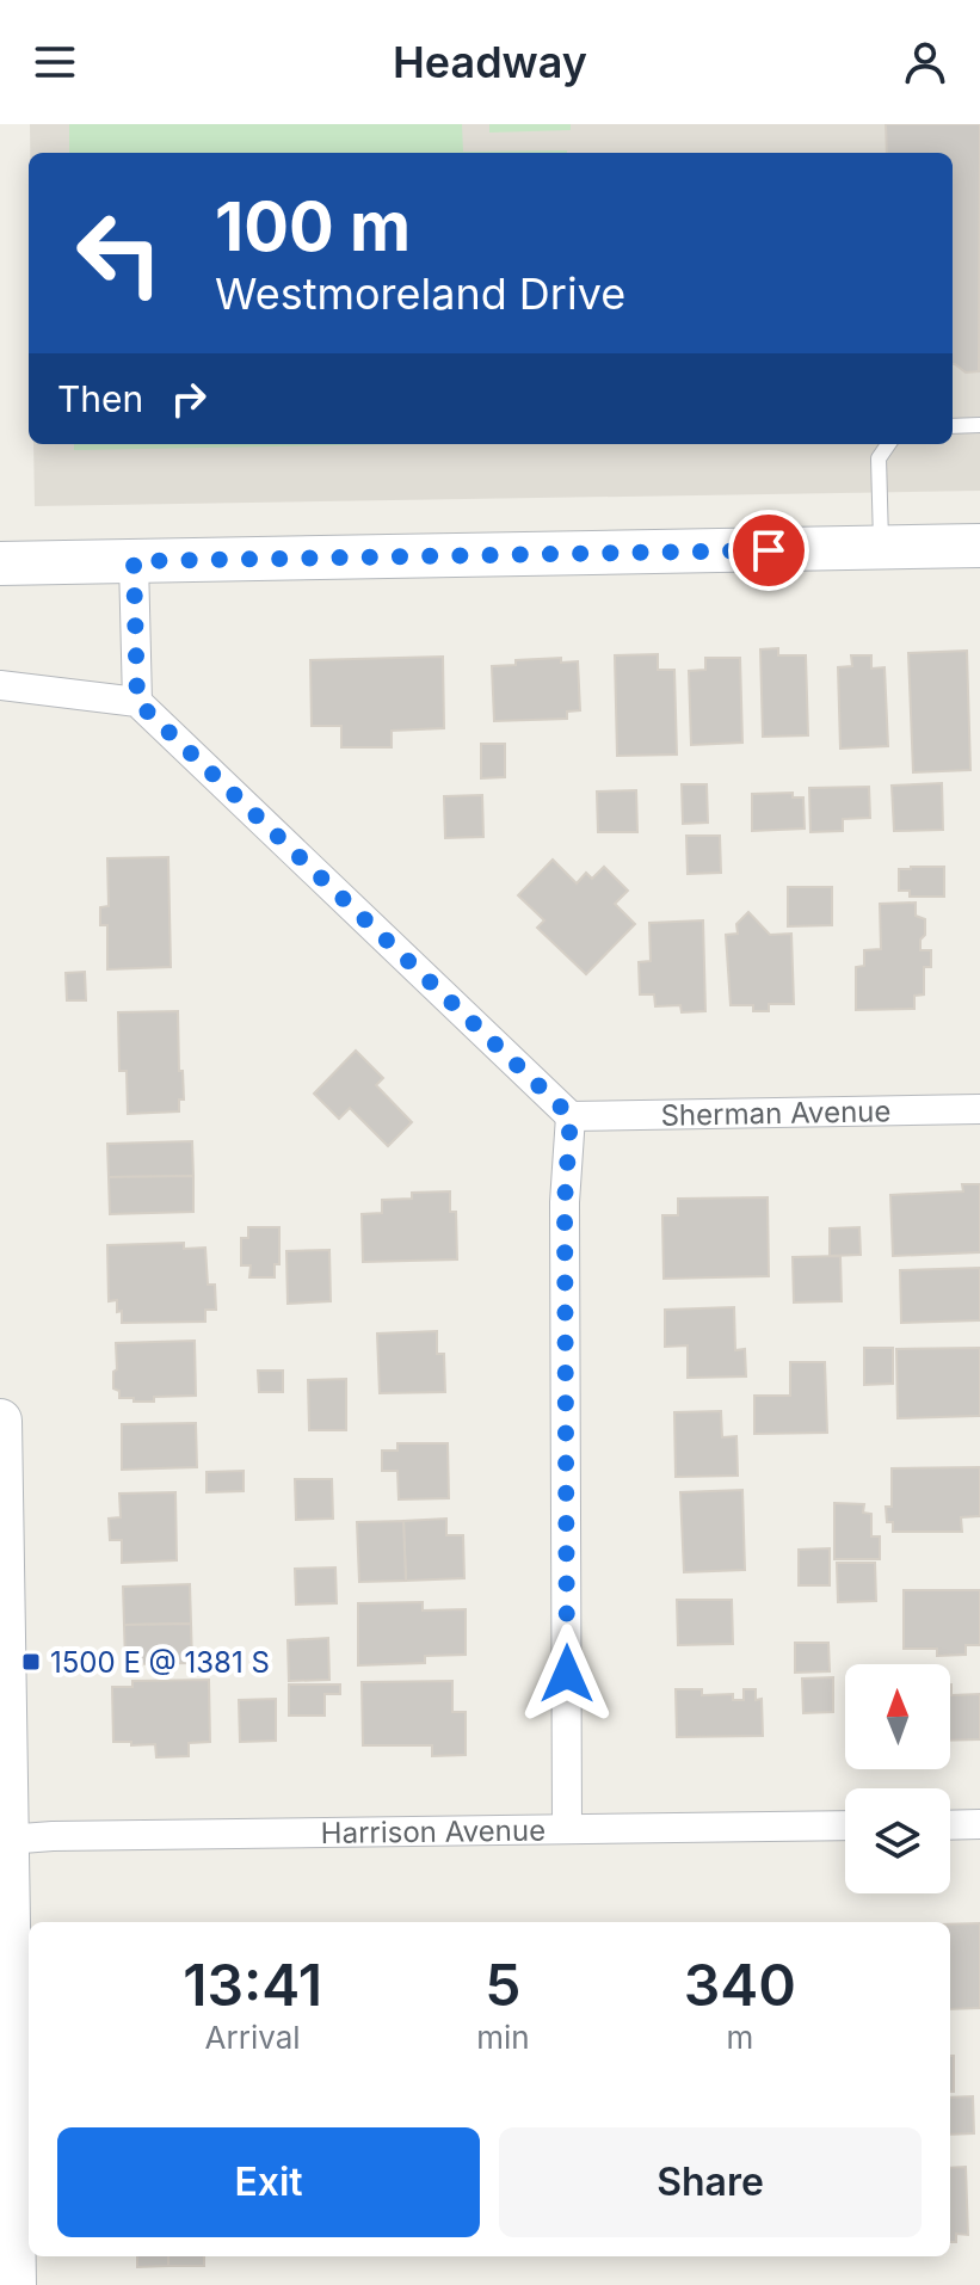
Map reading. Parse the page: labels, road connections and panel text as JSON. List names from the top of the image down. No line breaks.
{"streets":{"street":["Sherman Avenue","Harrison Avenue"]},"places":{"transit":["1500 E @ 1381 S"]},"north":"top","page":{"header":"Headway","turn":["100 m","Westmoreland Drive"],"then":"Then","eta":["13:41","Arrival","5","min","340","m"],"buttons":["Exit","Share"]}}
